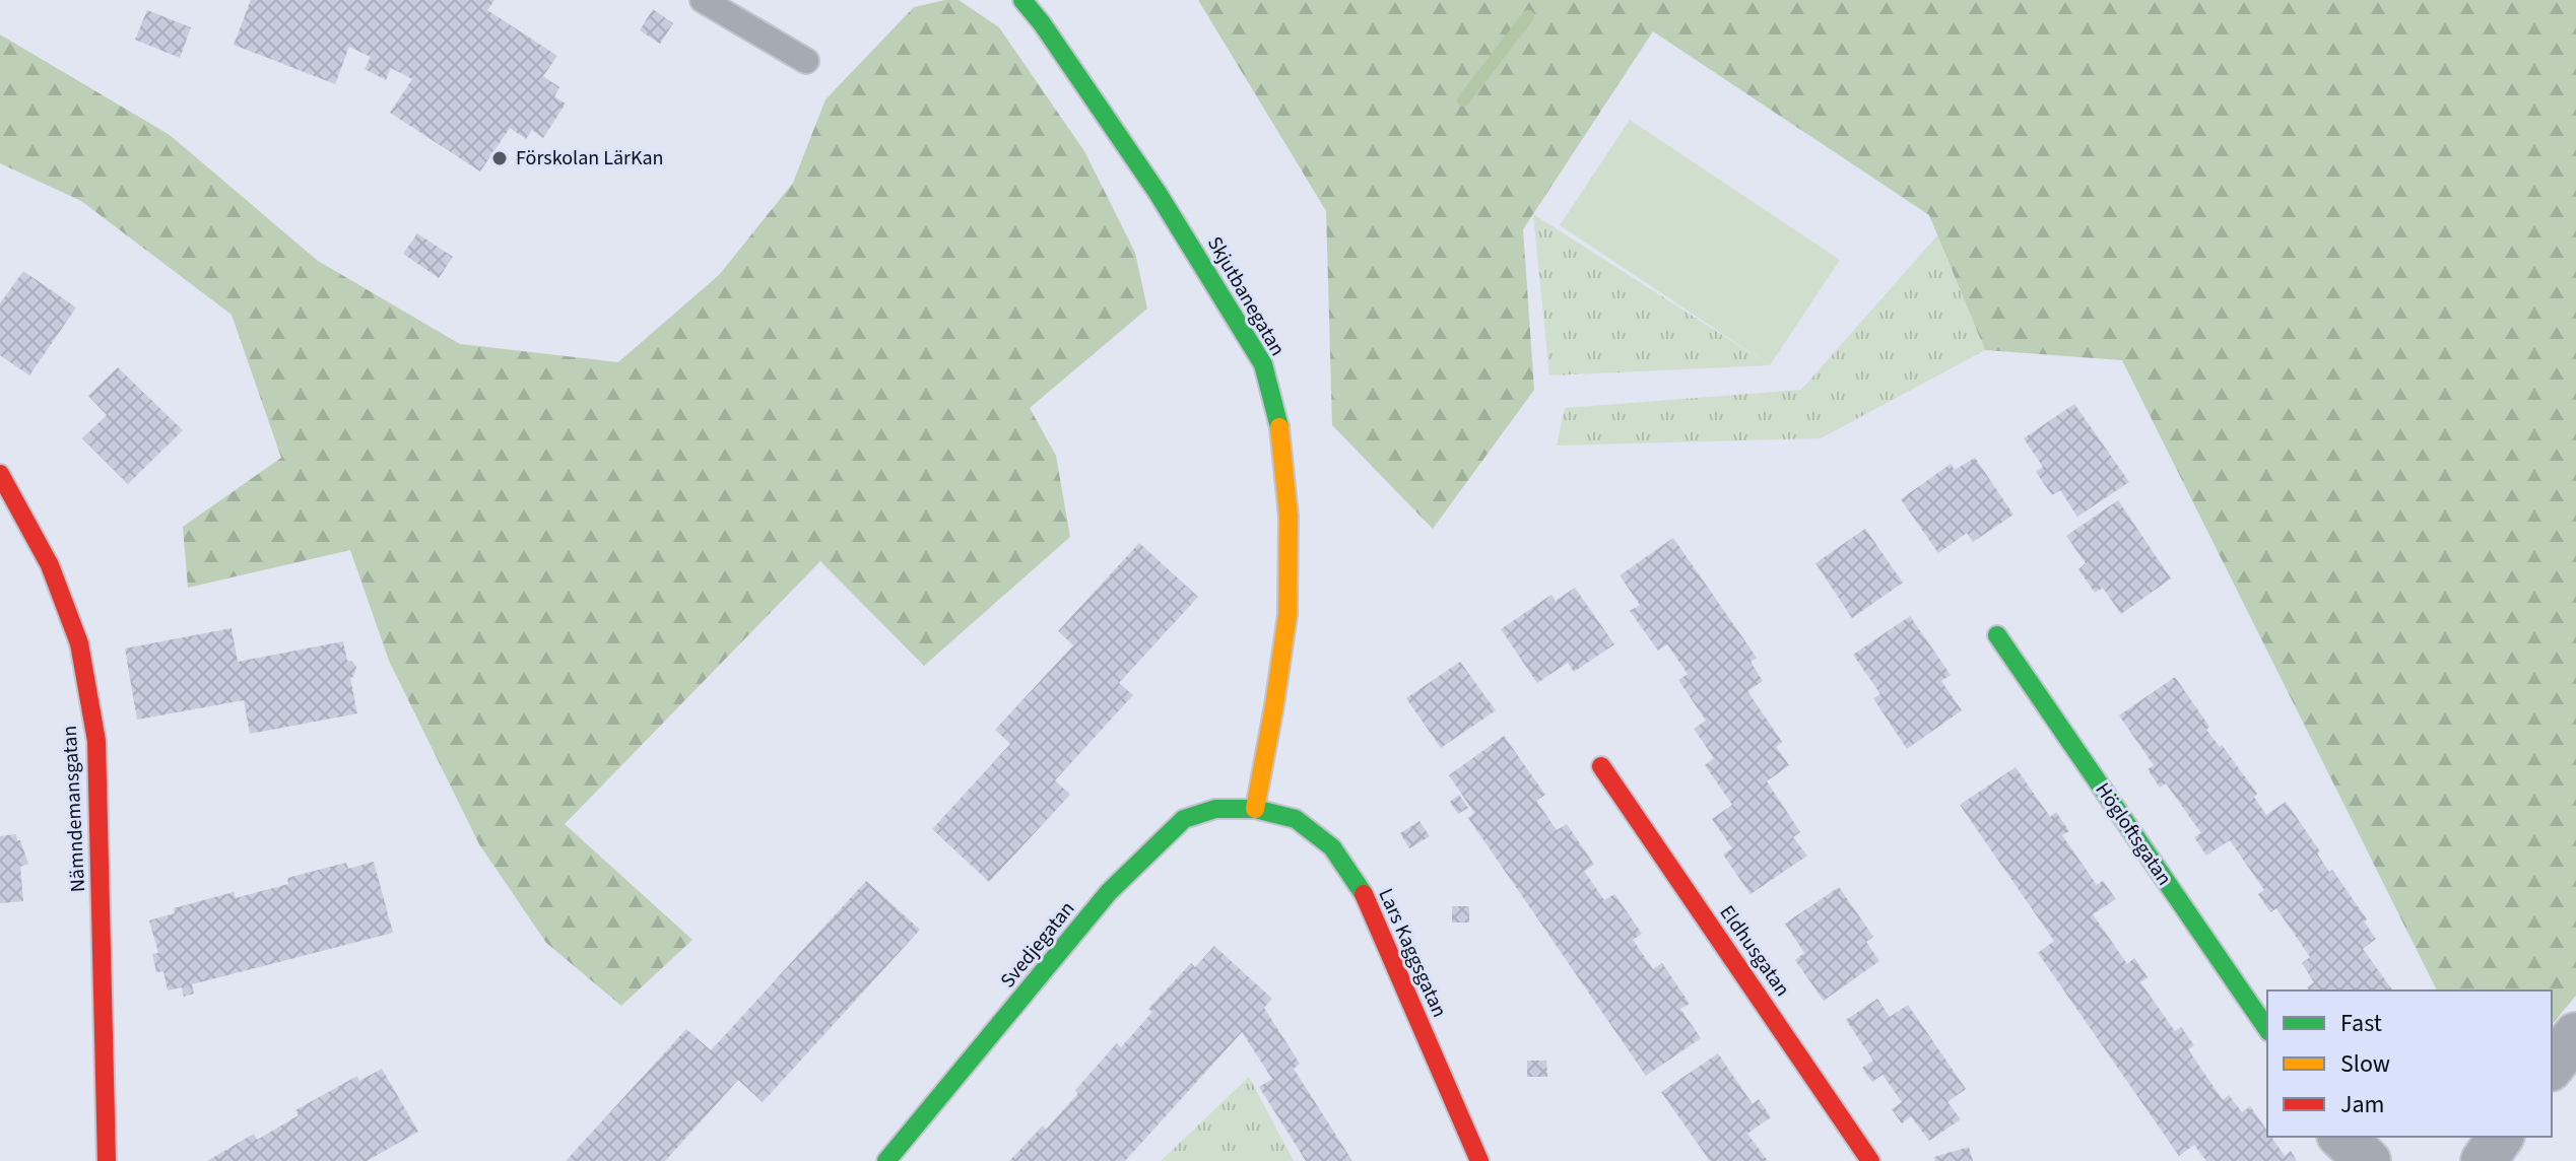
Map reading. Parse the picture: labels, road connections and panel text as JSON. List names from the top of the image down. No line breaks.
{"streets":{"street":["Skjutbanegatan","Nämndemansgatan","Högloftsgatan","Svedjegatan","Eldhusgatan","Lars Kaggsgatan"]},"crossings":[["Skjutbanegatan","Svedjegatan"],["Skjutbanegatan","Lars Kaggsgatan"],["Svedjegatan","Lars Kaggsgatan"]],"places":["Förskolan LärKan"],"legend":["Fast","Slow","Jam"]}
